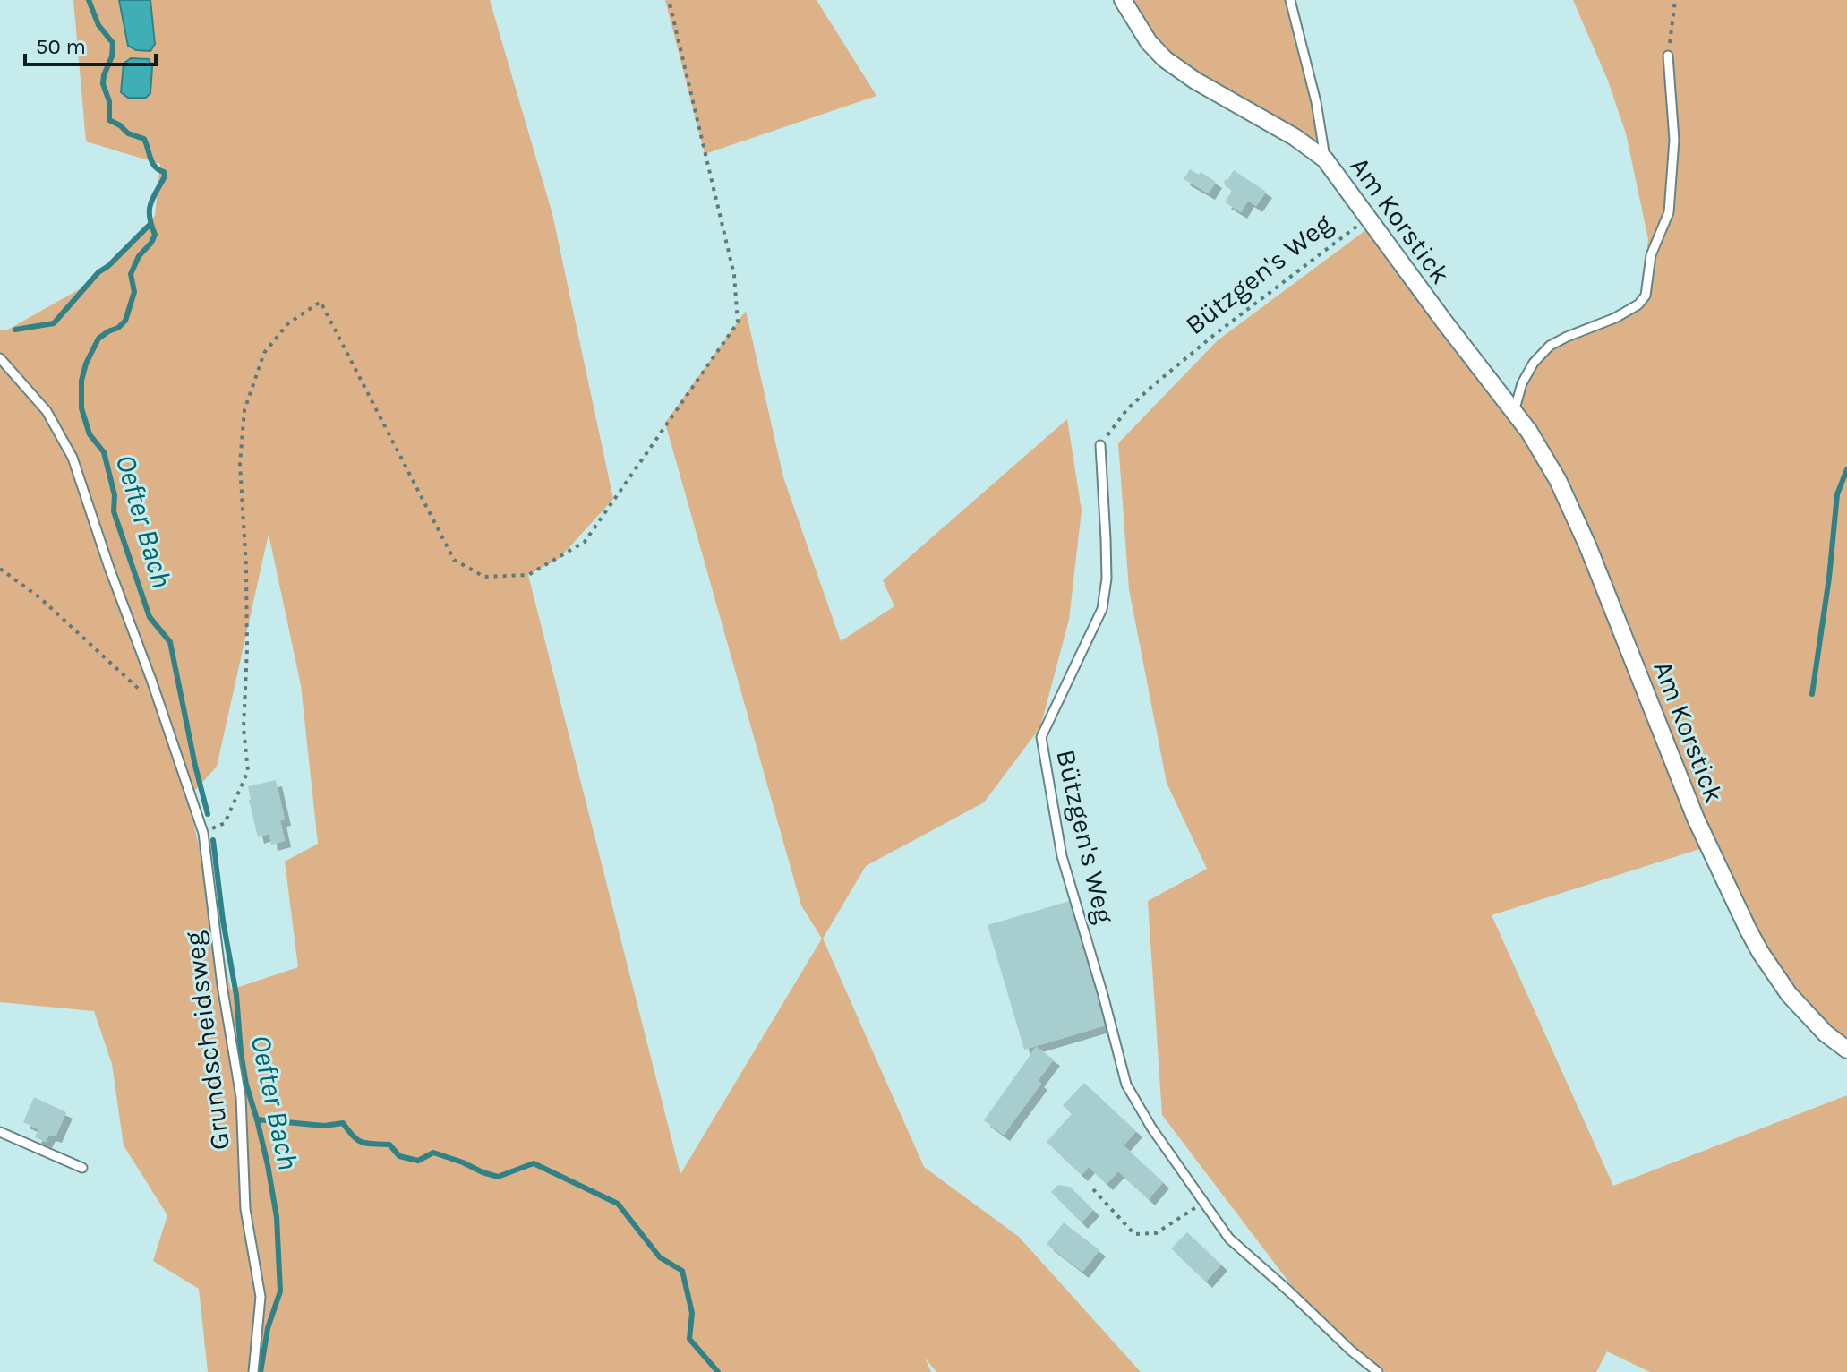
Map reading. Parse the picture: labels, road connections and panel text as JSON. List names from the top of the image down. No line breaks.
{"streets":{"street":["Am Korstick"],"lane":["Bützgen's Weg","Grundscheidsweg"]},"crossings":[["Am Korstick","Bützgen's Weg"]],"water":["Oefter Bach"],"scale_bar":"50 m"}
